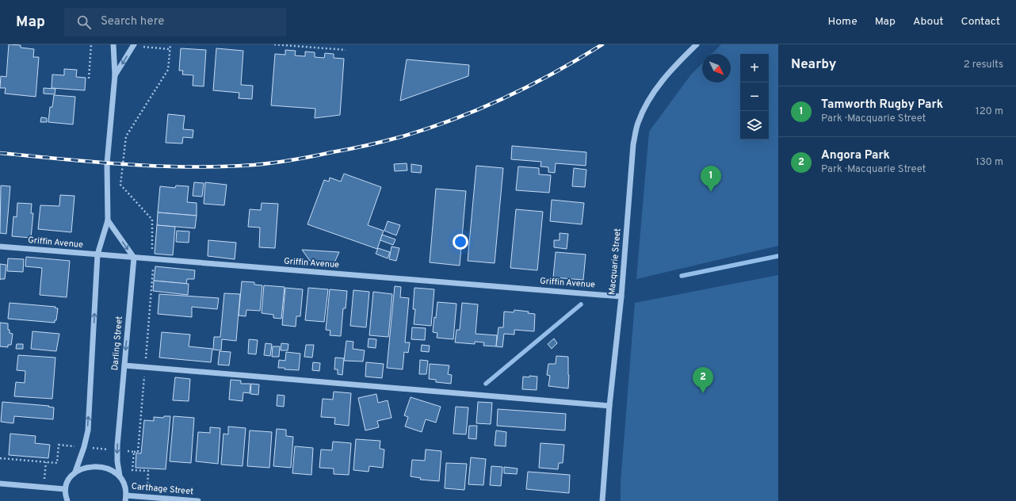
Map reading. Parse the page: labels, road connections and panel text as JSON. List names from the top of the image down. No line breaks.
{"streets":{"street":["Griffin Avenue","Macquarie Street","Darling Street","Carthage Street"]},"crossings":[["Griffin Avenue","Macquarie Street"],["Griffin Avenue","Darling Street"],["Darling Street","Carthage Street"]],"north":"bottom right","page":{"header":"Map","search":"Search here","nav":["Home","Map","About","Contact"],"heading":["Nearby","2 results"],"map_buttons":["+","−"],"list":[{"mark":"1","name":"Tamworth Rugby Park","note":"Park · Macquarie Street","value":"120 m"},{"mark":"2","name":"Angora Park","note":"Park · Macquarie Street","value":"130 m"}],"pins":["1","2"]}}
